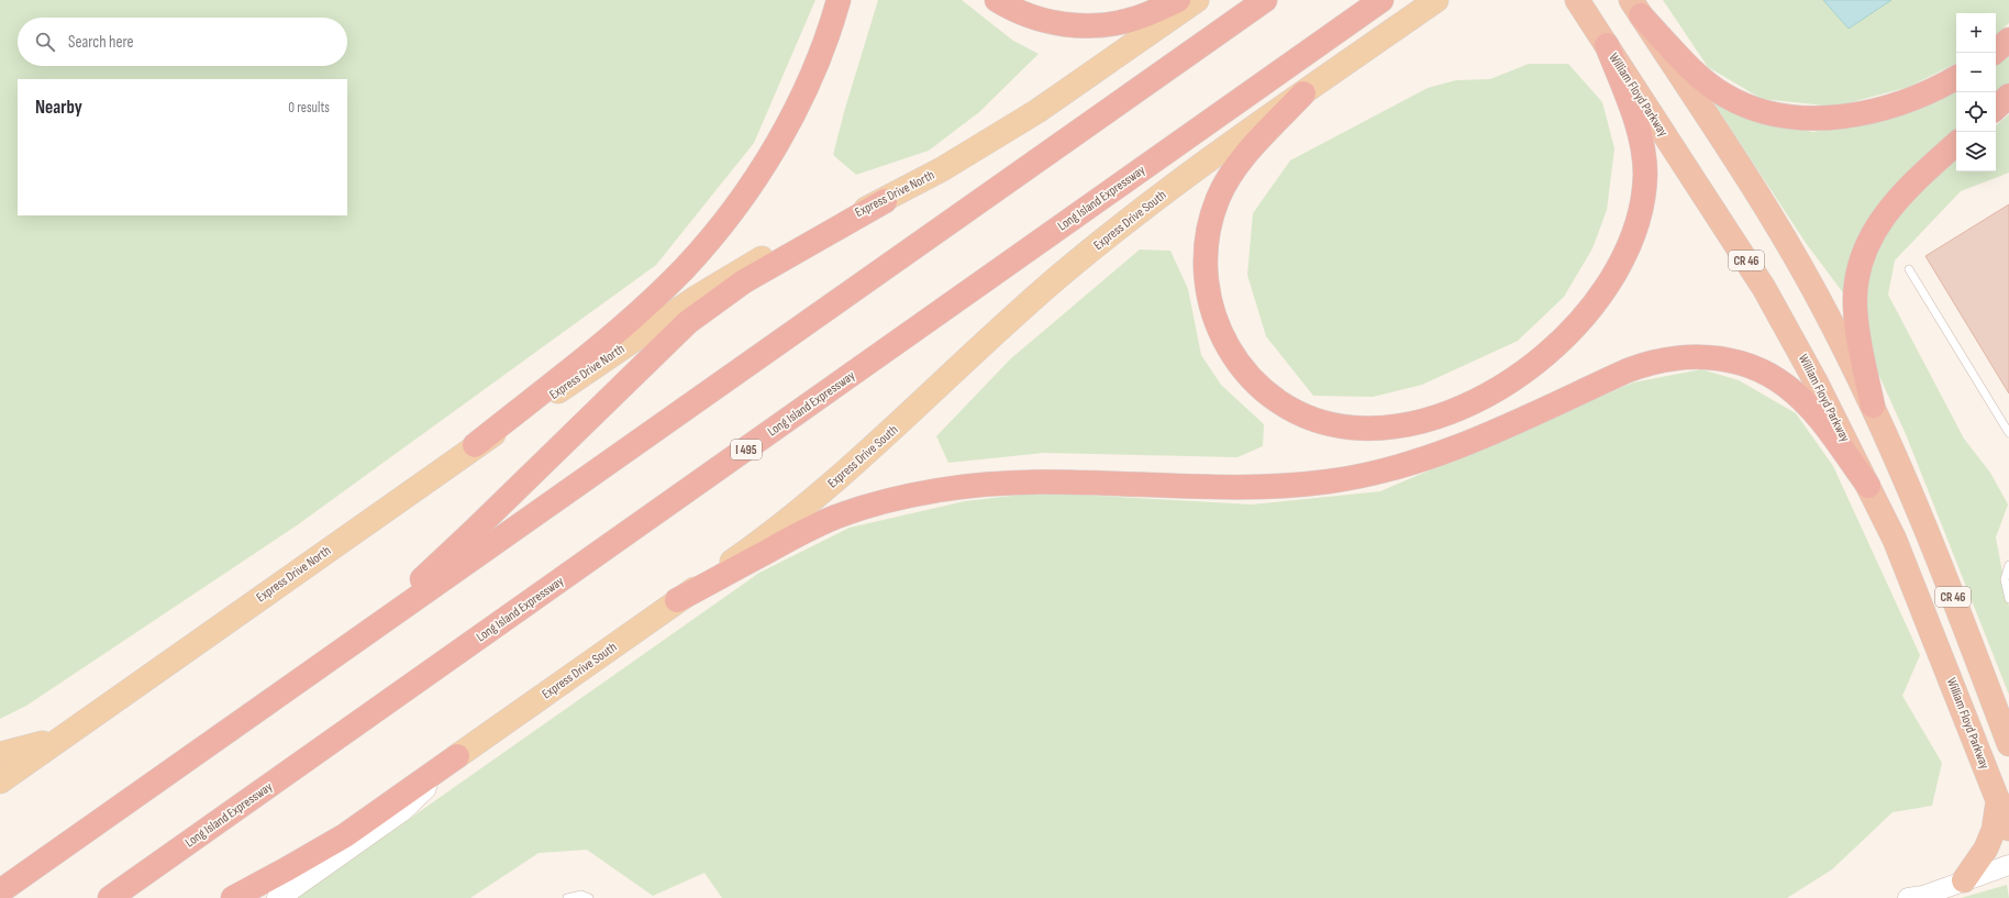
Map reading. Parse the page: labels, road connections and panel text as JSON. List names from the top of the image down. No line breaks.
{"streets":{"highway":["William Floyd Parkway","Long Island Expressway","CR 46","I 495"],"main road":["Express Drive North","Express Drive South"]},"page":{"map_buttons":["+","−"],"search":"Search here","heading":["Nearby","0 results"]}}
